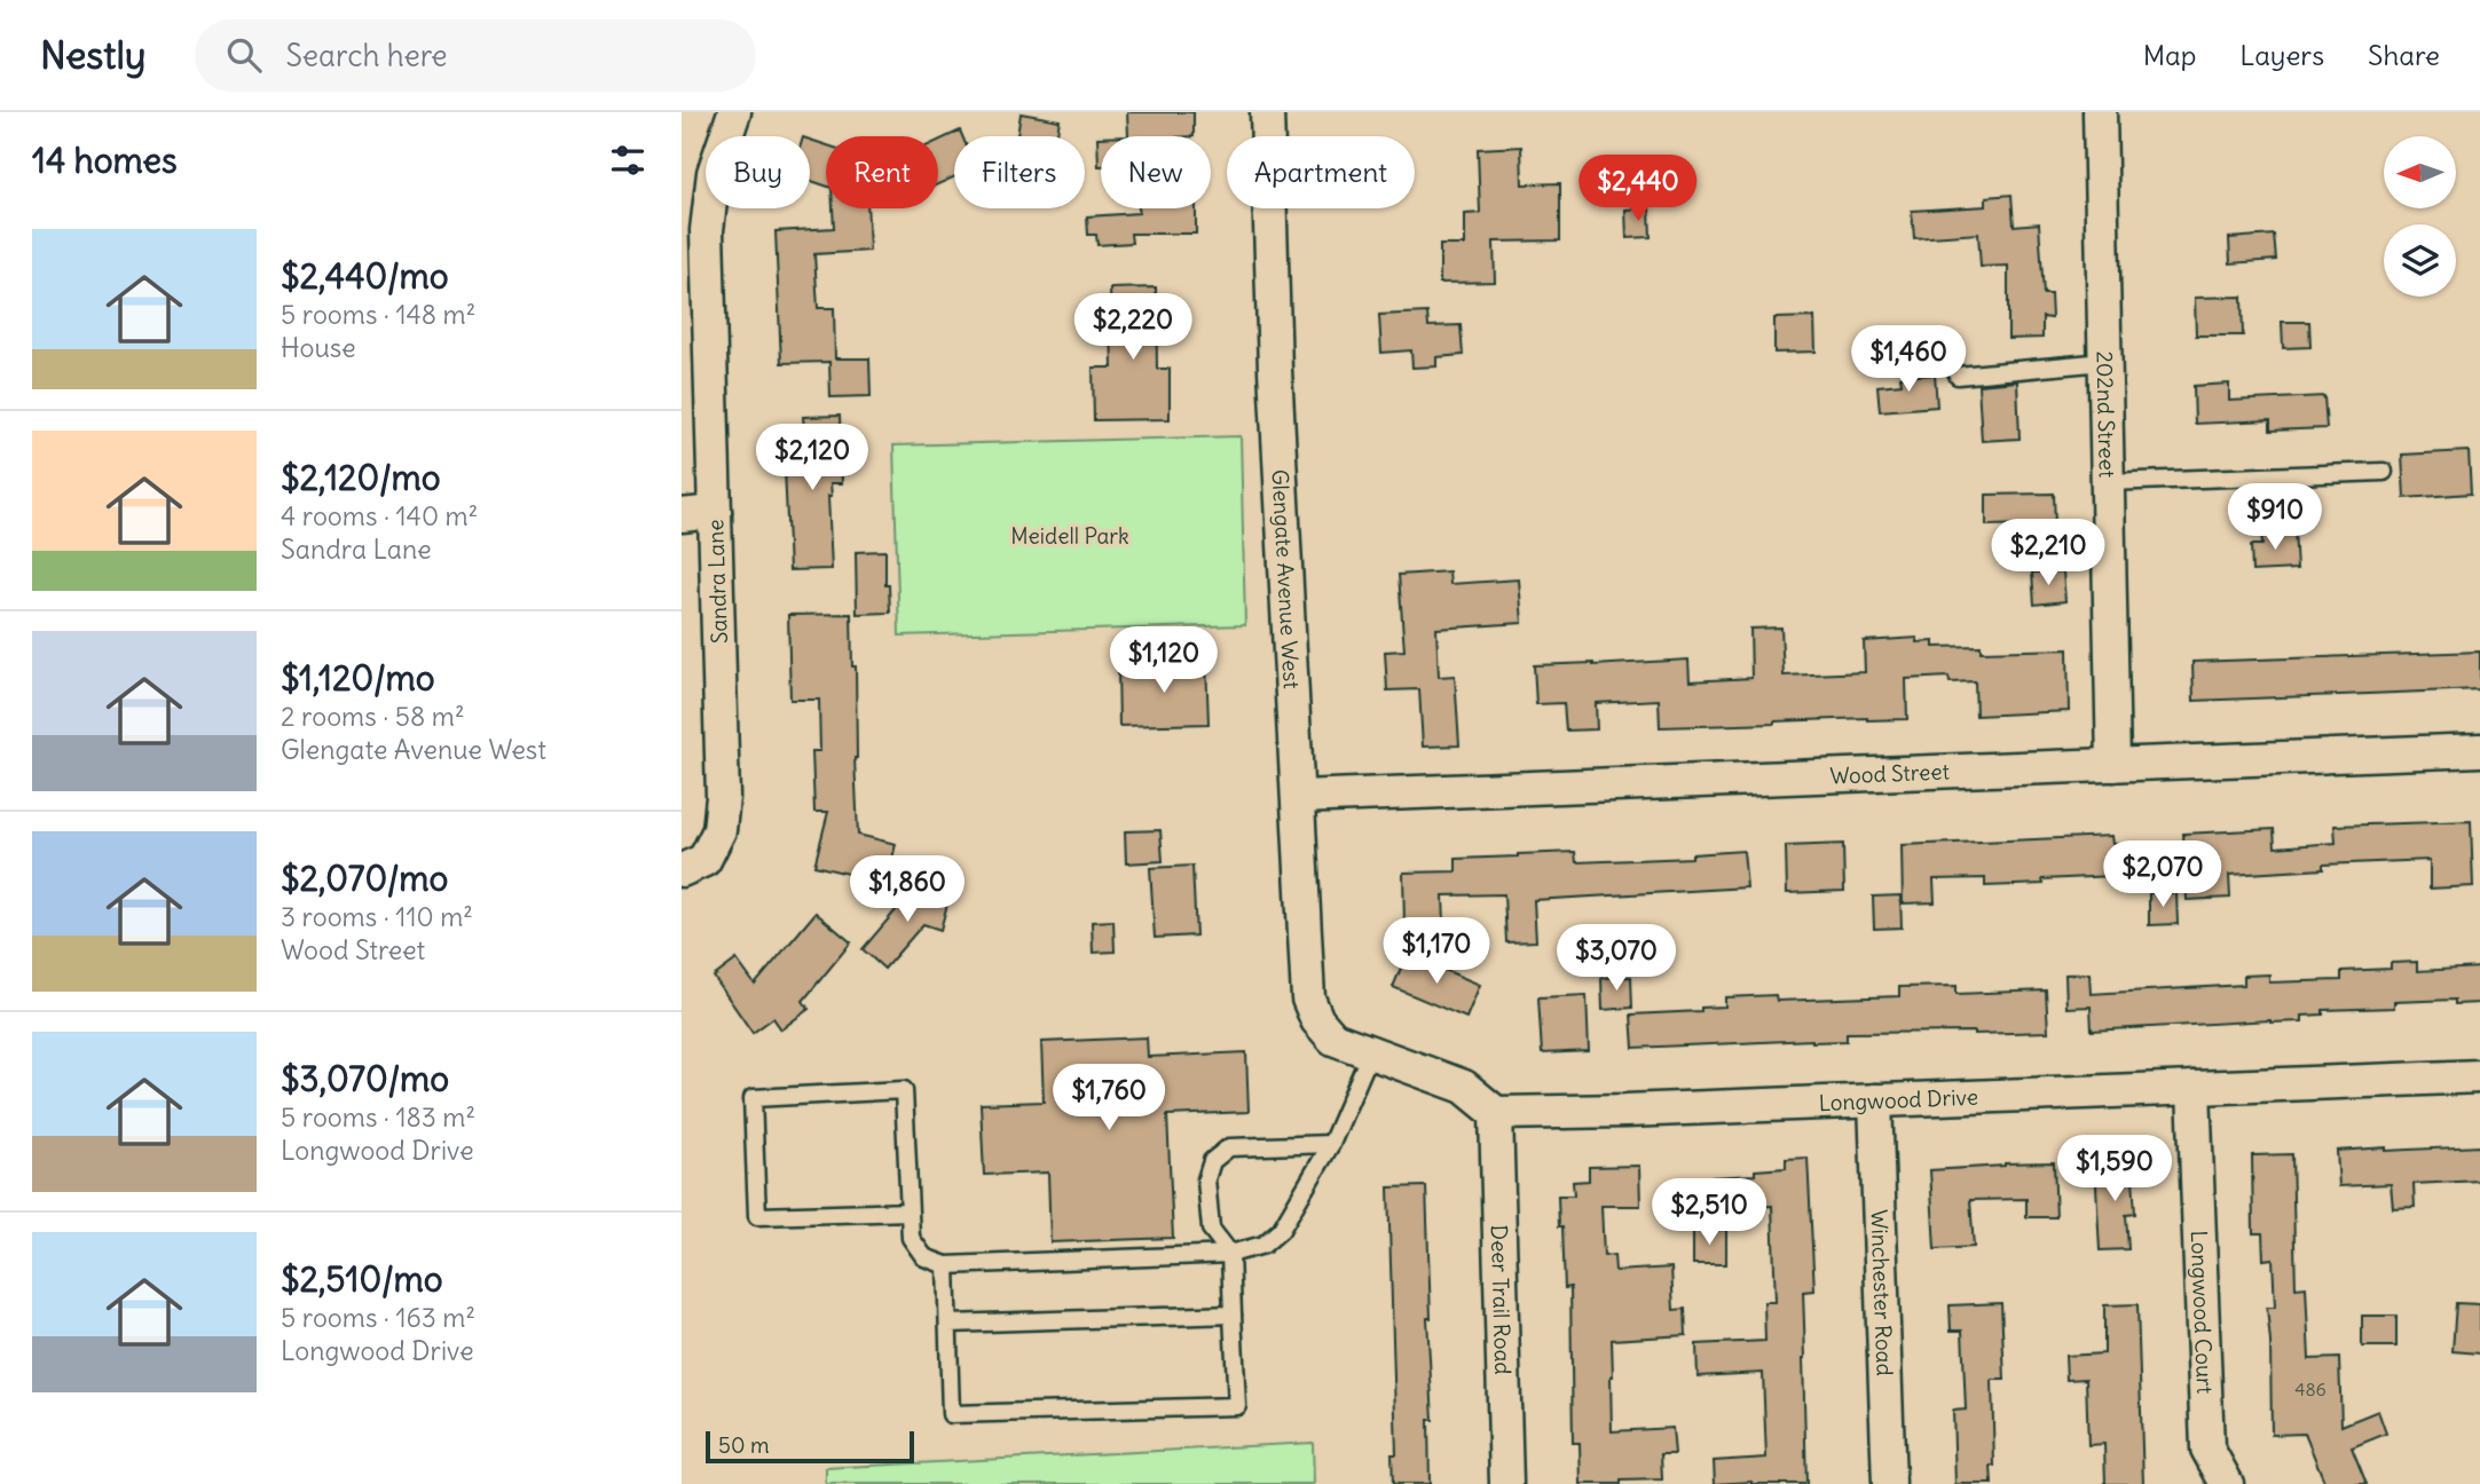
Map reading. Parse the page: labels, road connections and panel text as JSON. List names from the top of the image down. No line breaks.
{"streets":{"street":["202nd Street","Glengate Avenue West","Sandra Lane","Wood Street","Longwood Drive","Winchester Road","Deer Trail Road","Longwood Court"]},"crossings":[["202nd Street","Wood Street"],["Glengate Avenue West","Wood Street"],["Longwood Drive","Winchester Road"],["Longwood Drive","Deer Trail Road"],["Longwood Drive","Longwood Court"]],"parks":["Meidell Park"],"house_numbers":["486"],"scale_bar":"50 m","north":"left","page":{"header":"Nestly","search":"Search here","nav":["Map","Layers","Share"],"heading":"14 homes","chip":["Buy","Rent","Filters","New","Apartment"],"price":["$2,440","$2,220","$1,460","$2,120","$910","$2,210","$1,120","$2,070","$1,860","$1,170","$3,070","$1,760","$1,590","$2,510"],"list":[{"name":"$2,440/mo","note":"5 rooms · 148 m² · House"},{"name":"$2,120/mo","note":"4 rooms · 140 m² · Sandra Lane"},{"name":"$1,120/mo","note":"2 rooms · 58 m² · Glengate Avenue West"},{"name":"$2,070/mo","note":"3 rooms · 110 m² · Wood Street"},{"name":"$3,070/mo","note":"5 rooms · 183 m² · Longwood Drive"},{"name":"$2,510/mo","note":"5 rooms · 163 m² · Longwood Drive"}],"scale":"50 m"}}
